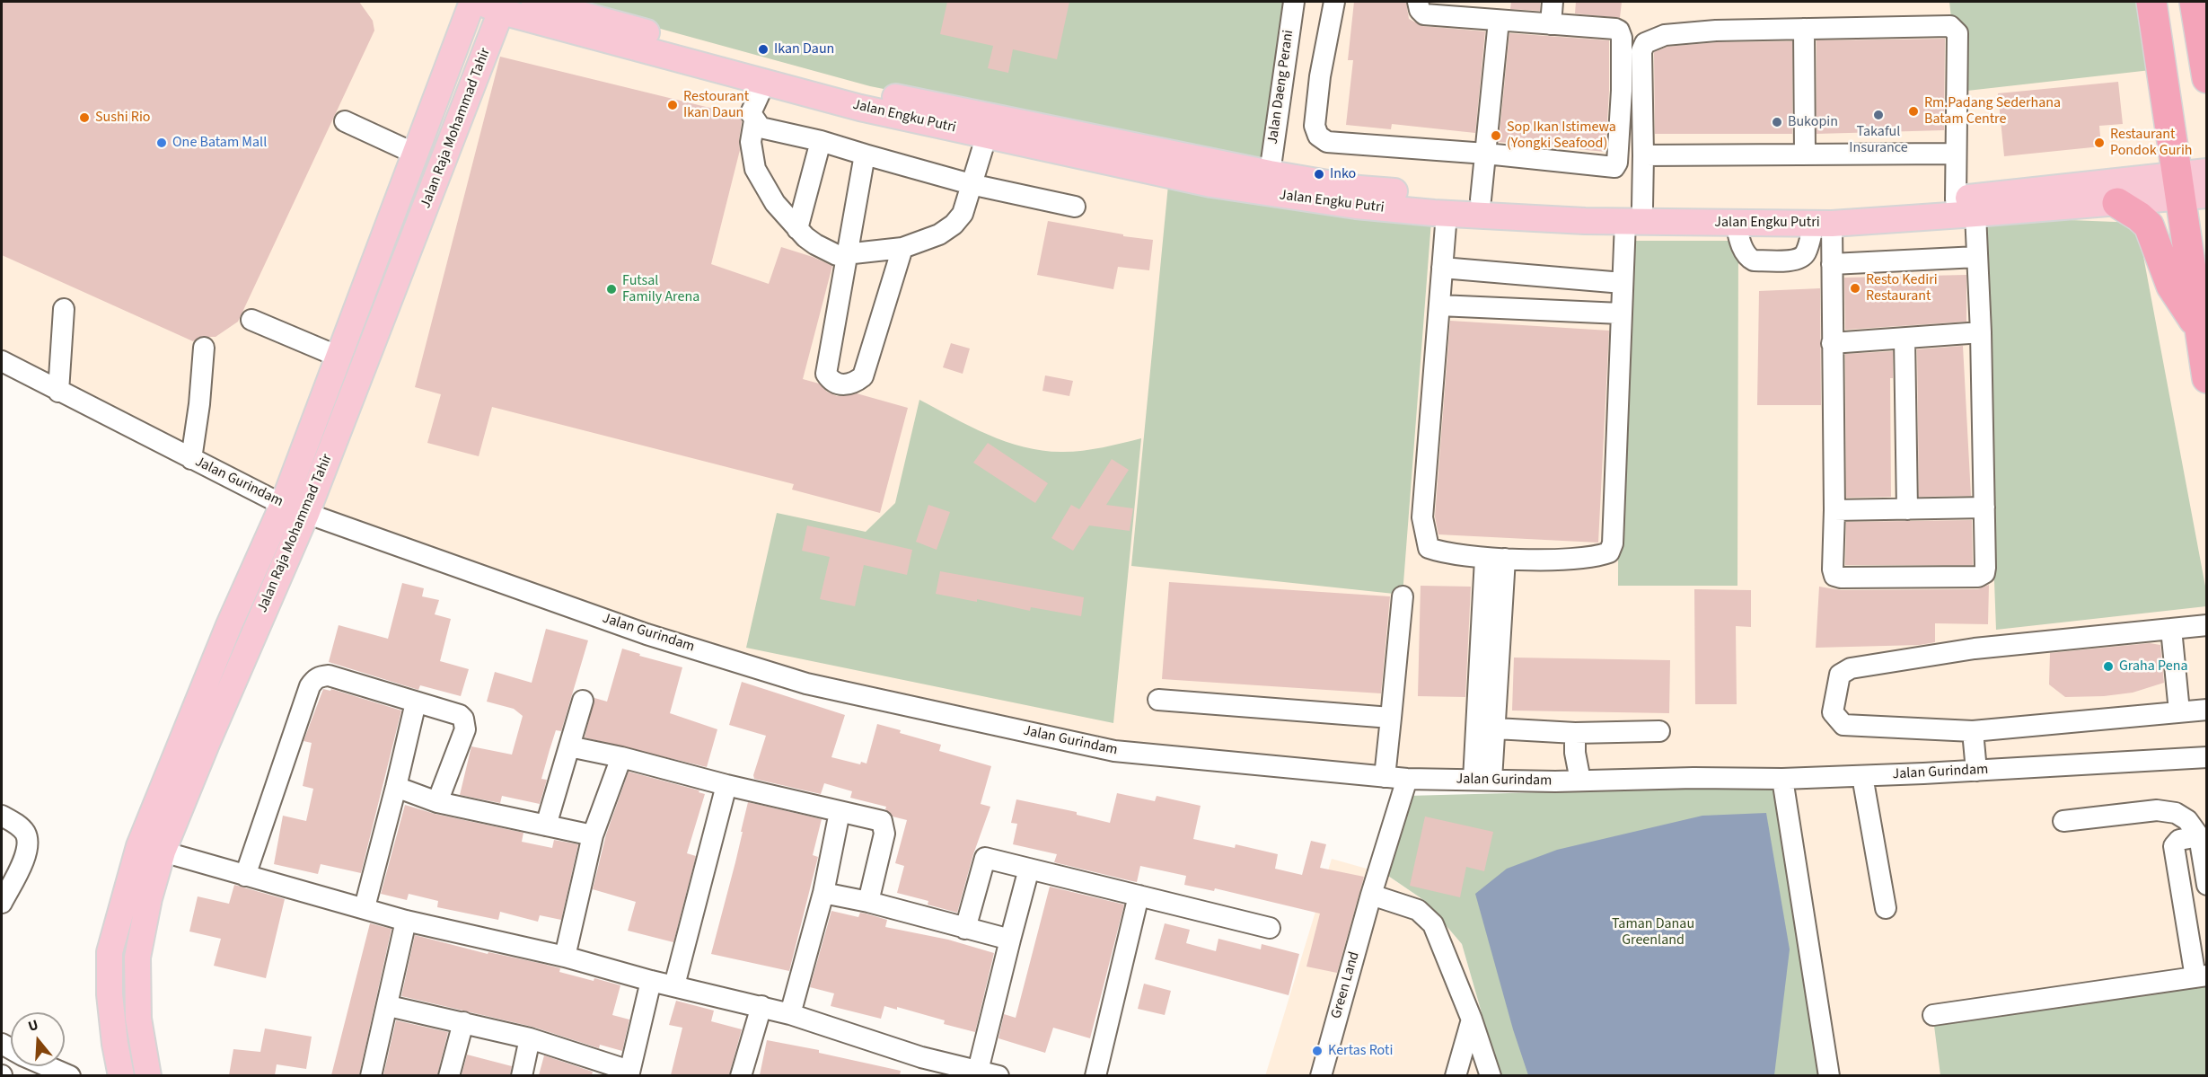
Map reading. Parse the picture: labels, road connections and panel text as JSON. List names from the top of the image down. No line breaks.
{"streets":{"main road":["Jalan Engku Putri","Jalan Raja Mohammad Tahir"],"street":["Jalan Daeng Perani","Jalan Gurindam","Green Land"]},"crossings":[["Jalan Daeng Perani","Jalan Engku Putri"],["Jalan Engku Putri","Jalan Raja Mohammad Tahir"],["Jalan Raja Mohammad Tahir","Jalan Gurindam"],["Jalan Gurindam","Green Land"]],"parks":["Taman Danau Greenland"],"places":["Ikan Daun","Restourant Ikan Daun","Rm.Padang Sederhana Batam Centre","Takaful Insurance","Sushi Rio","Bukopin","Sop Ikan Istimewa (Yongki Seafood)","One Batam Mall","Restaurant Pondok Gurih","Inko","Resto Kediri Restaurant","Futsal Family Arena","Graha Pena","Kertas Roti"],"north":"top"}
